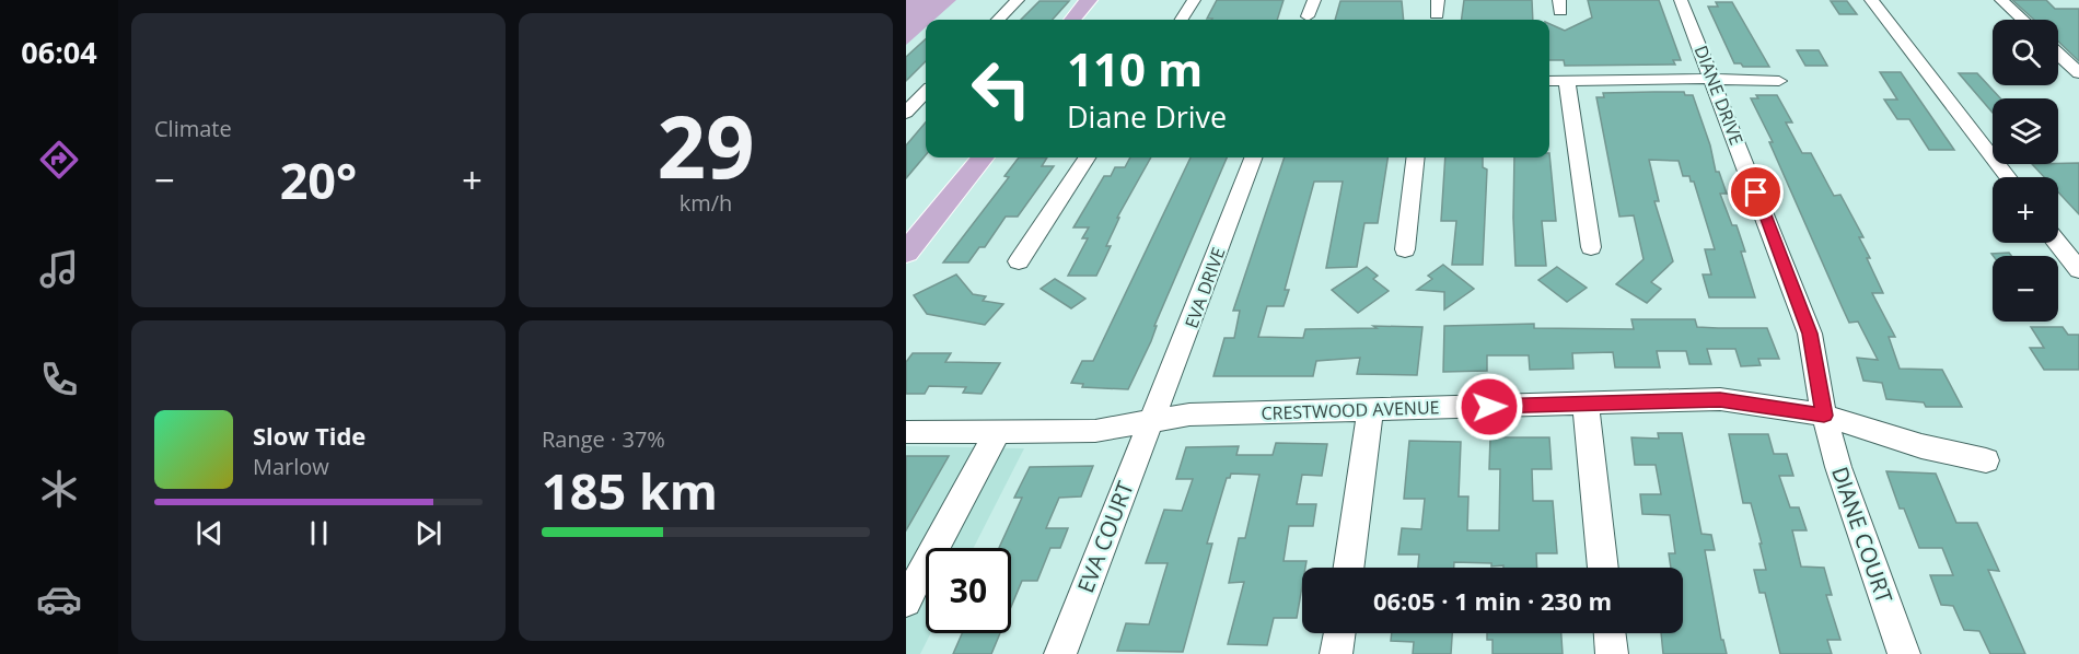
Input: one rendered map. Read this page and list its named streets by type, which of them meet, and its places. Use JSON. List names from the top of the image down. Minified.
{"streets":{"street":["DIANE DRIVE","EVA DRIVE","CRESTWOOD AVENUE","DIANE COURT","EVA COURT"]},"crossings":[["DIANE DRIVE","CRESTWOOD AVENUE"],["DIANE DRIVE","DIANE COURT"],["EVA DRIVE","CRESTWOOD AVENUE"],["EVA DRIVE","EVA COURT"],["CRESTWOOD AVENUE","DIANE COURT"],["CRESTWOOD AVENUE","EVA COURT"]],"page":{"tabs":"06:04","tile":["Climate",["29","km/h"],["Range · 37%","185 km"]],"map_buttons":["+","−"],"turn":["110 m","Diane Drive"],"heat":["−","20°","+"],"song":["Slow Tide","Marlow"],"limit":"30","trip":"06:05 · 1 min · 230 m"}}
